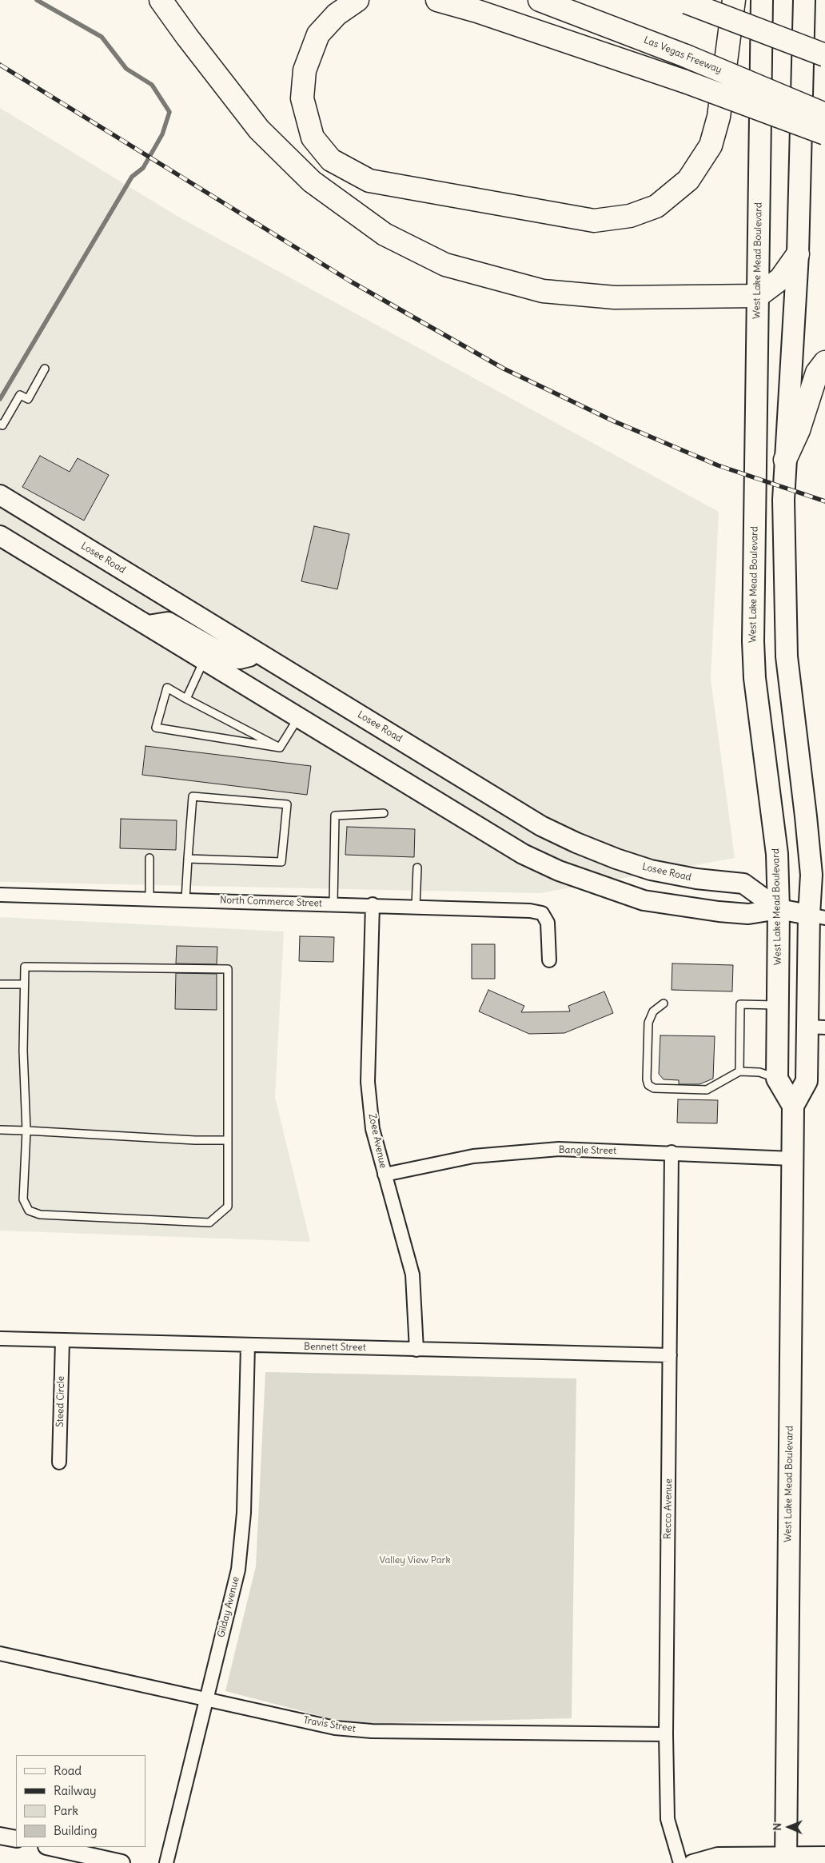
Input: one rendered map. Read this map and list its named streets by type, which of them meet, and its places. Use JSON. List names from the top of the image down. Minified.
{"streets":{"highway":["Las Vegas Freeway"],"main road":["West Lake Mead Boulevard","Losee Road"],"street":["North Commerce Street","Zoee Avenue","Bangle Street","Bennett Street","Steed Circle","Recco Avenue","Gilday Avenue","Travis Street"]},"crossings":[["West Lake Mead Boulevard","Losee Road"],["West Lake Mead Boulevard","Bangle Street"],["North Commerce Street","Zoee Avenue"],["Zoee Avenue","Bangle Street"],["Zoee Avenue","Bennett Street"],["Bangle Street","Recco Avenue"],["Bennett Street","Steed Circle"],["Bennett Street","Recco Avenue"],["Bennett Street","Gilday Avenue"],["Recco Avenue","Travis Street"],["Gilday Avenue","Travis Street"]],"parks":["Valley View Park"],"legend":["Road","Railway","Park","Building"],"north":"left"}
